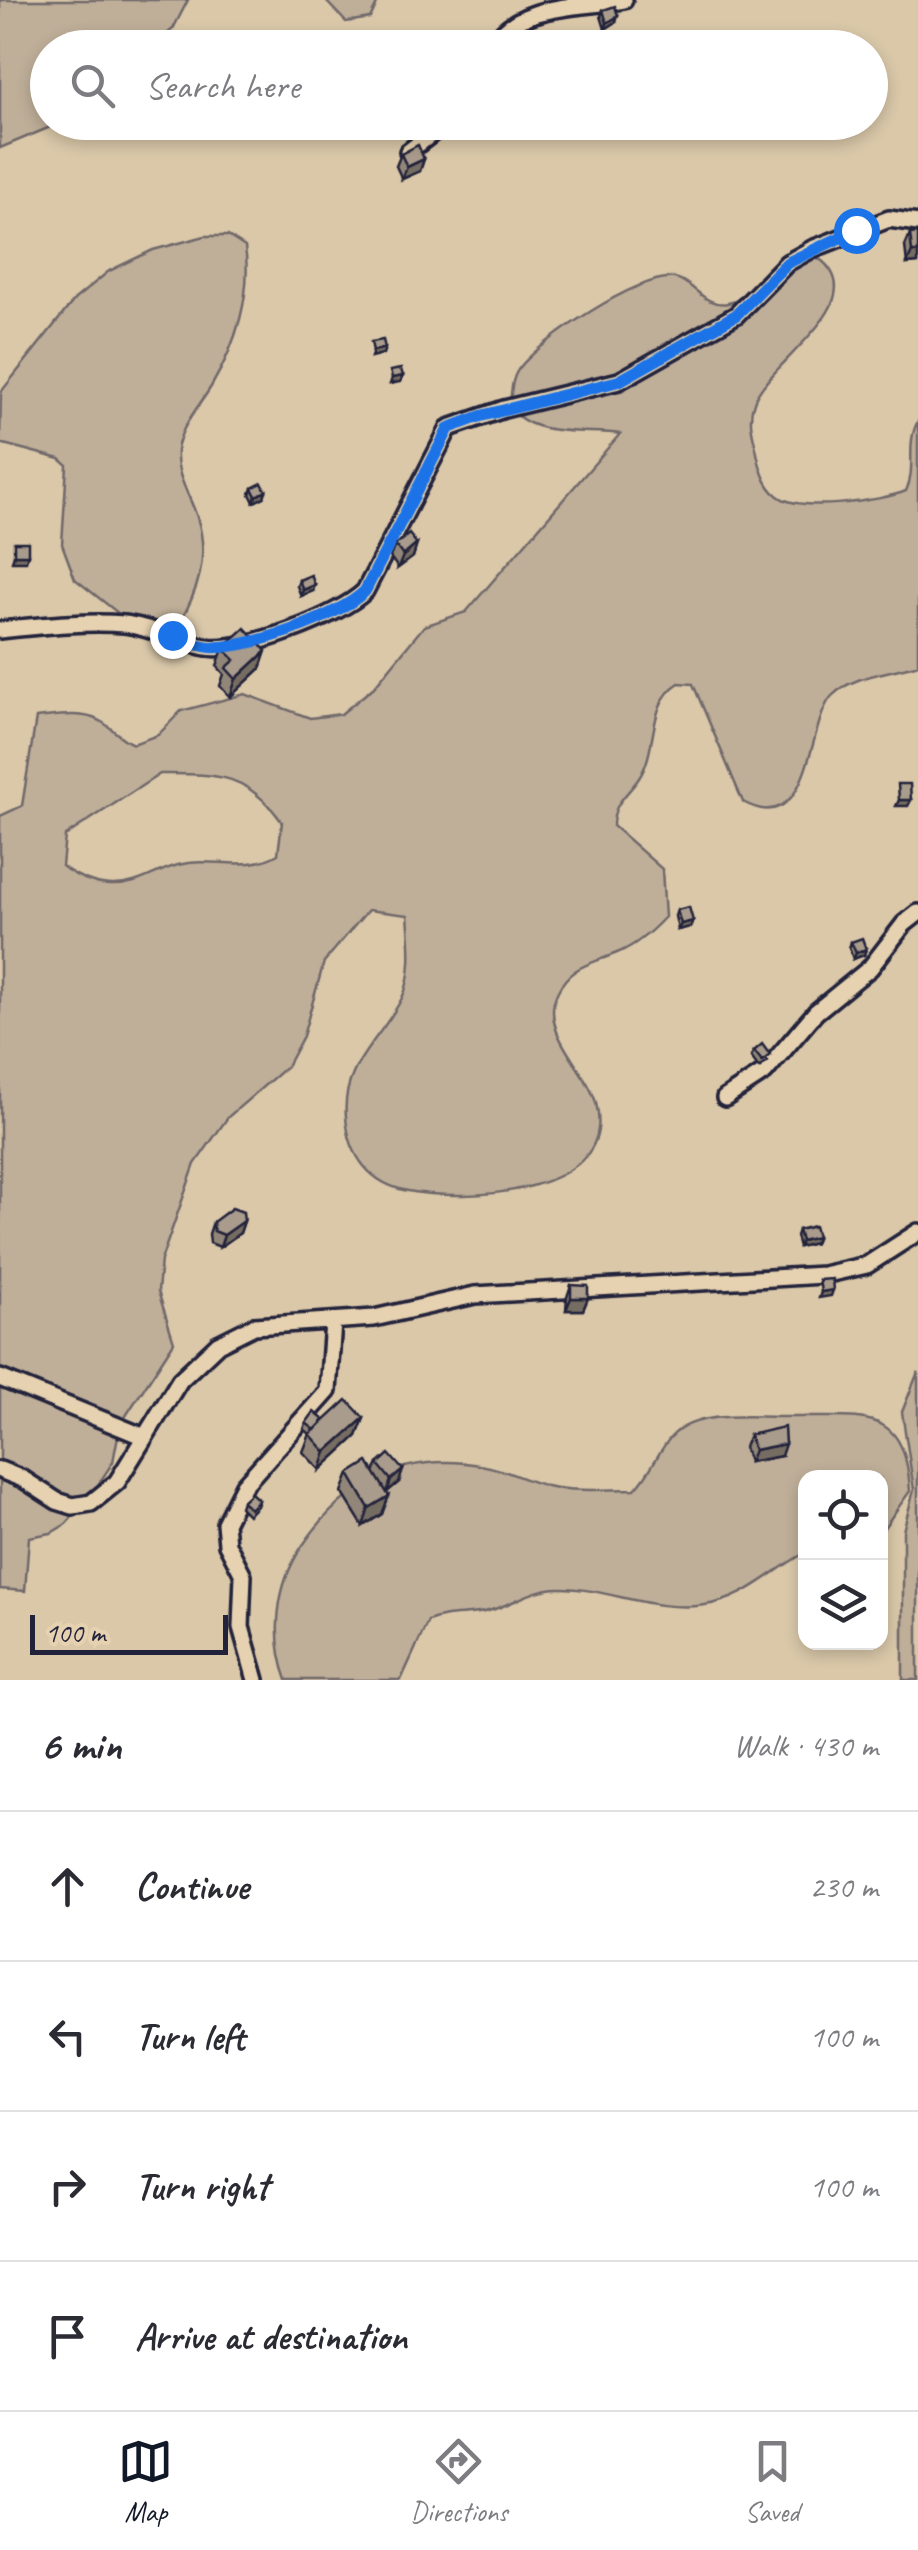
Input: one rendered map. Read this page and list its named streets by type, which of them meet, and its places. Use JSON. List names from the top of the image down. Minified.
{"scale_bar":"100 m","page":{"search":"Search here","scale":"100 m","heading":["6 min","Walk · 430 m"],"list":[["Continue","230 m"],["Turn left","100 m"],["Turn right","100 m"],"Arrive at destination"],"nav":["Map","Directions","Saved"]}}
